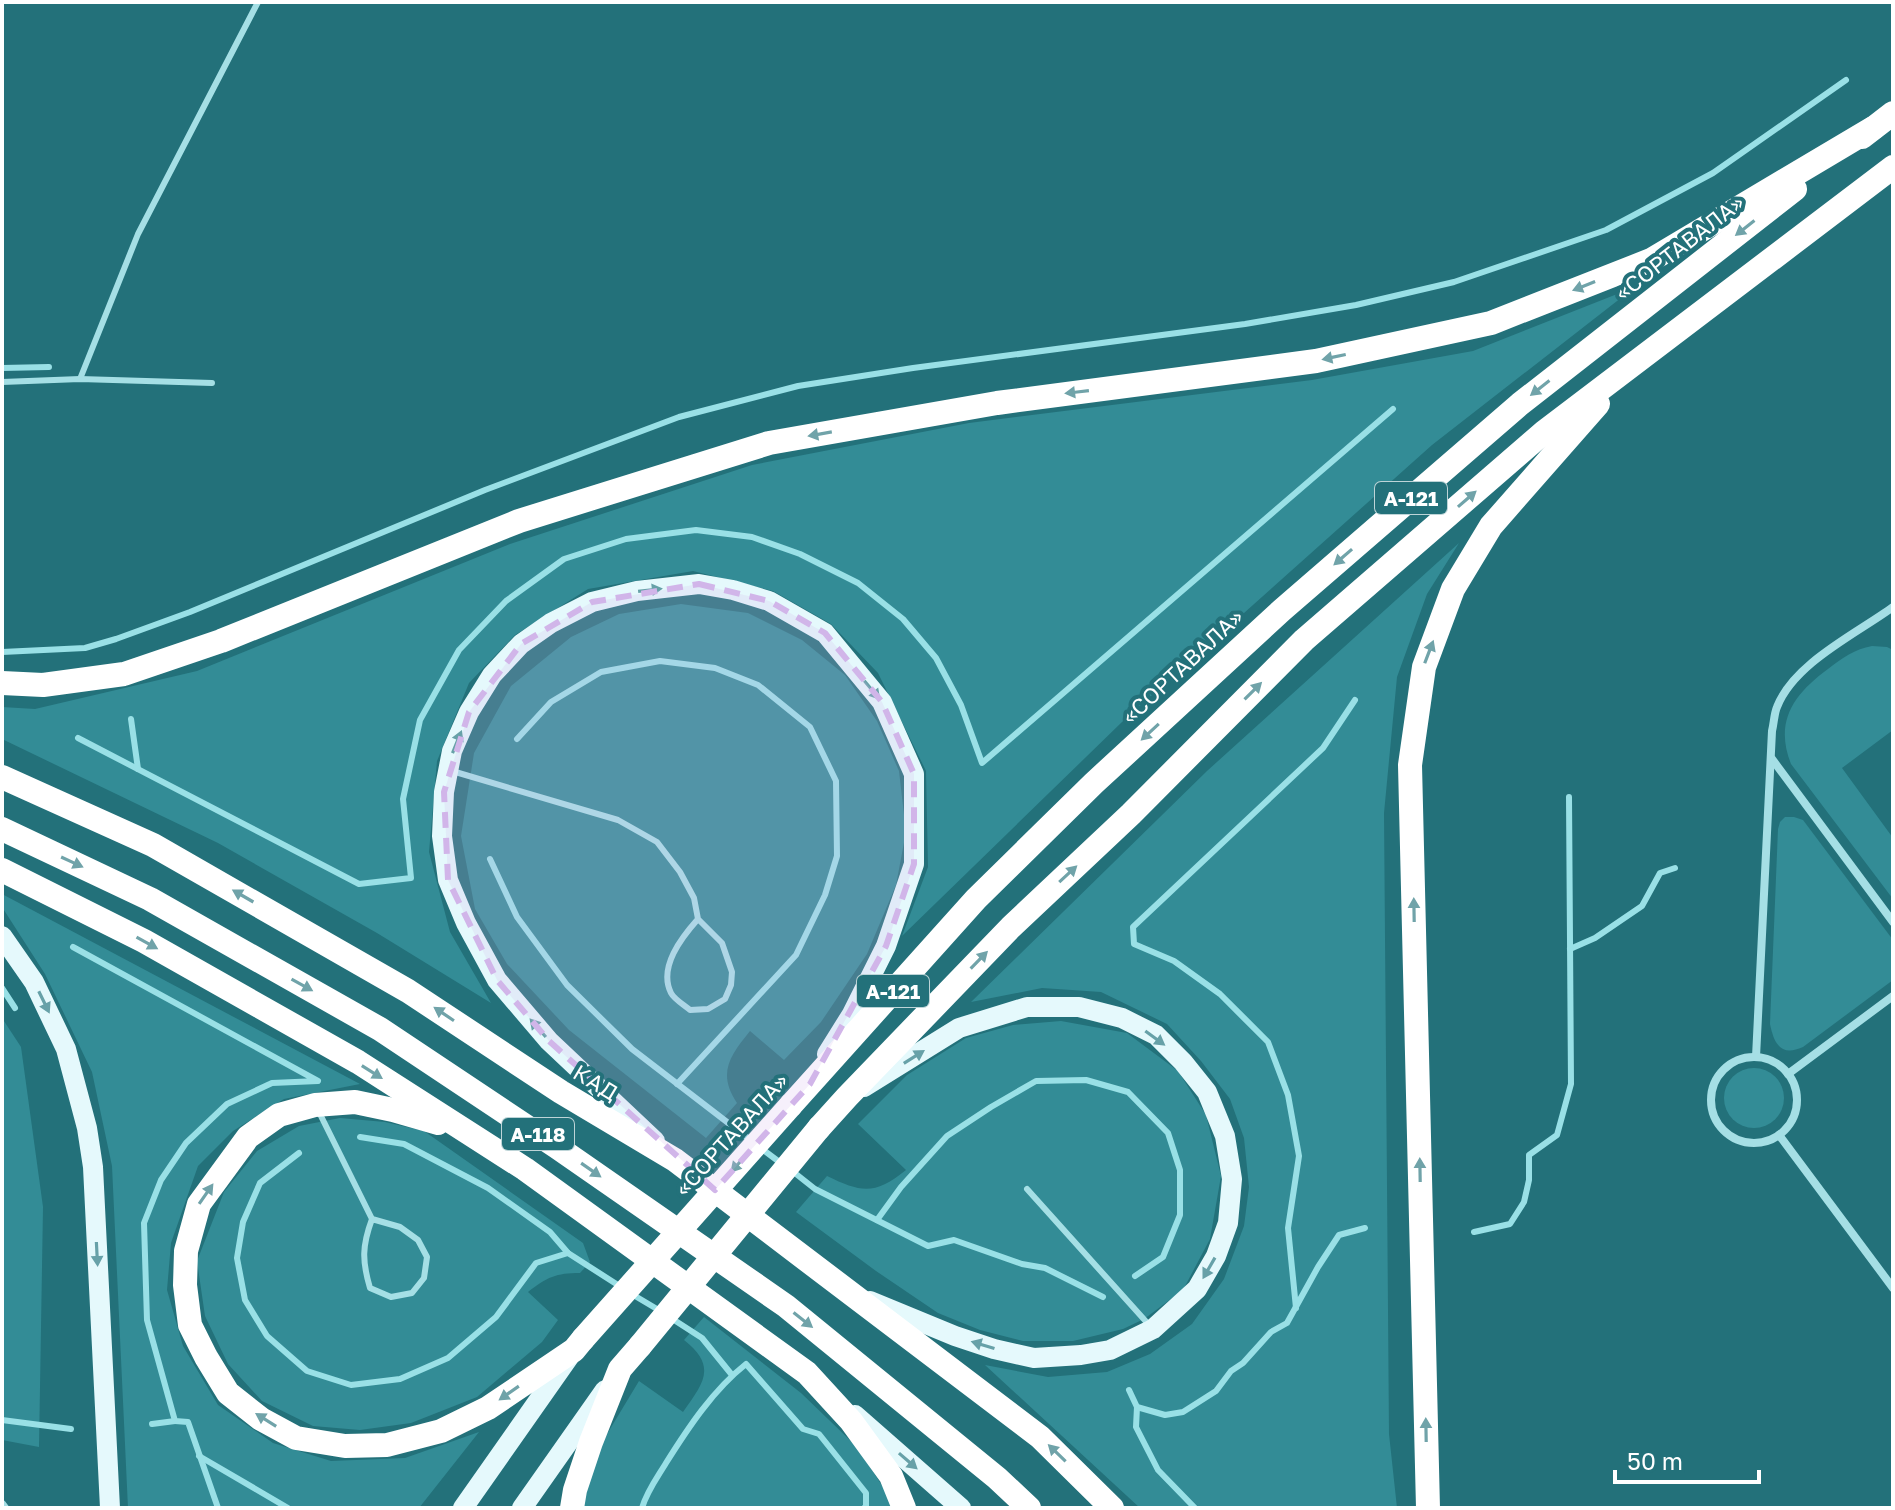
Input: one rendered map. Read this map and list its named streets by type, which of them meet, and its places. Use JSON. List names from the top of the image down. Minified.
{"streets":{"highway":["«СОРТАВАЛА»","А-121","КАД","А-118"]},"scale_bar":"50 m"}
